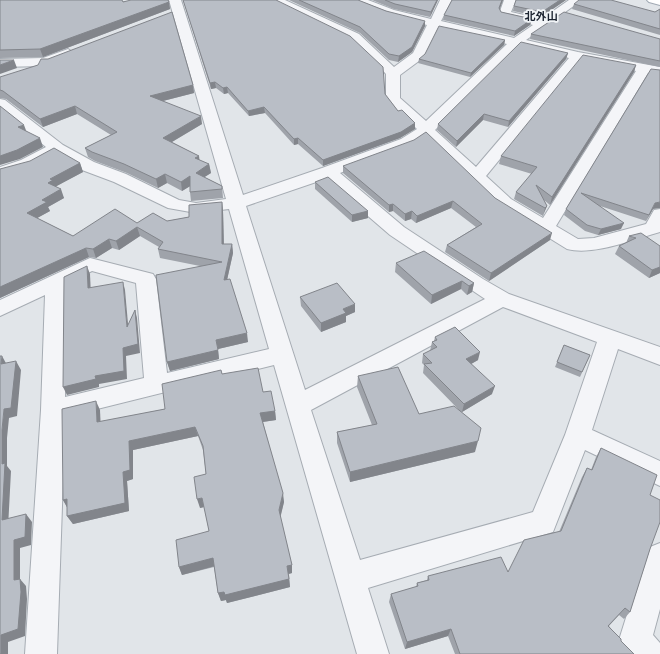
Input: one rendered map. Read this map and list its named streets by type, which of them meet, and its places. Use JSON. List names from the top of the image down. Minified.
{"districts":["北外山"]}
